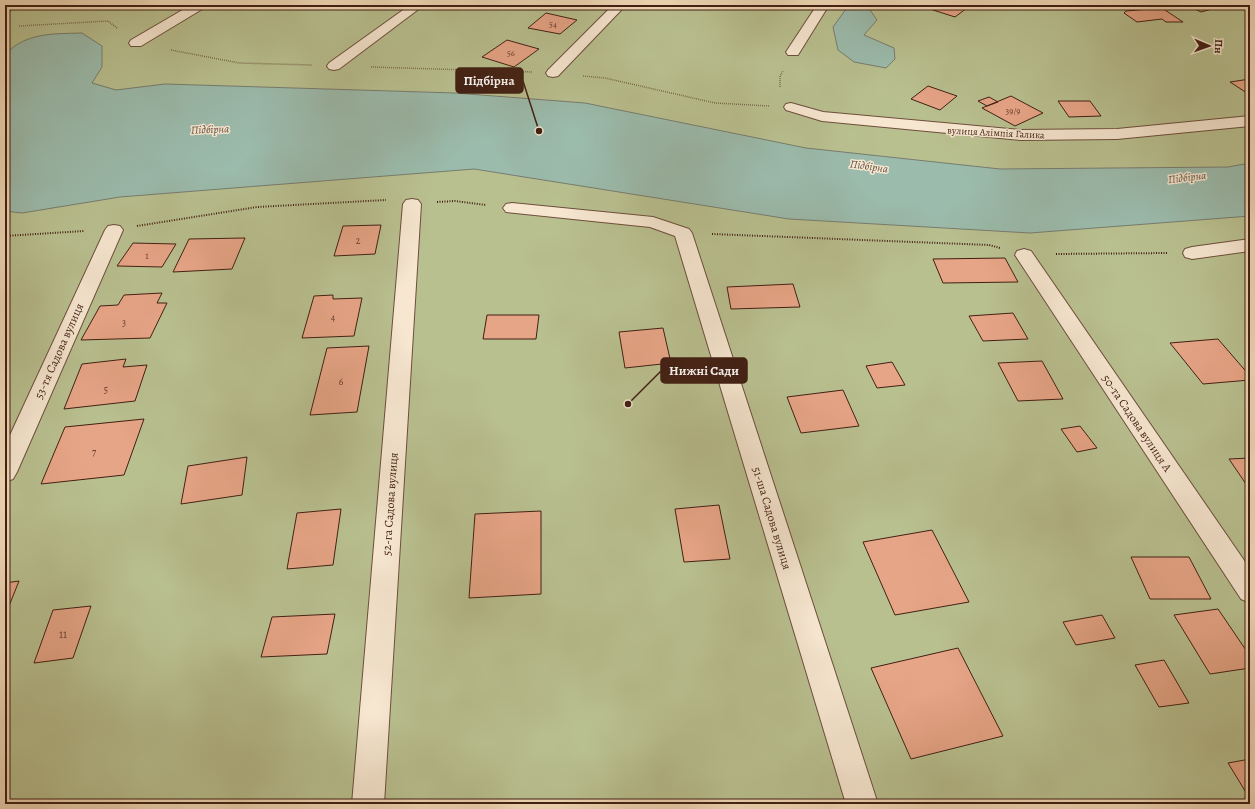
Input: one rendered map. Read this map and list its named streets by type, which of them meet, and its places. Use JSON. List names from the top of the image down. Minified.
{"streets":{"street":["вулиця Алімпія Галика","53-тя Садова вулиця","50-та Садова вулиця А","52-га Садова вулиця","51-ша Садова вулиця"]},"water":["Підбірна"],"places":["Підбірна","Нижні Сади"],"house_numbers":["54","56","39/9","2","1","4","3","6","5","7","11"],"north":"right"}
